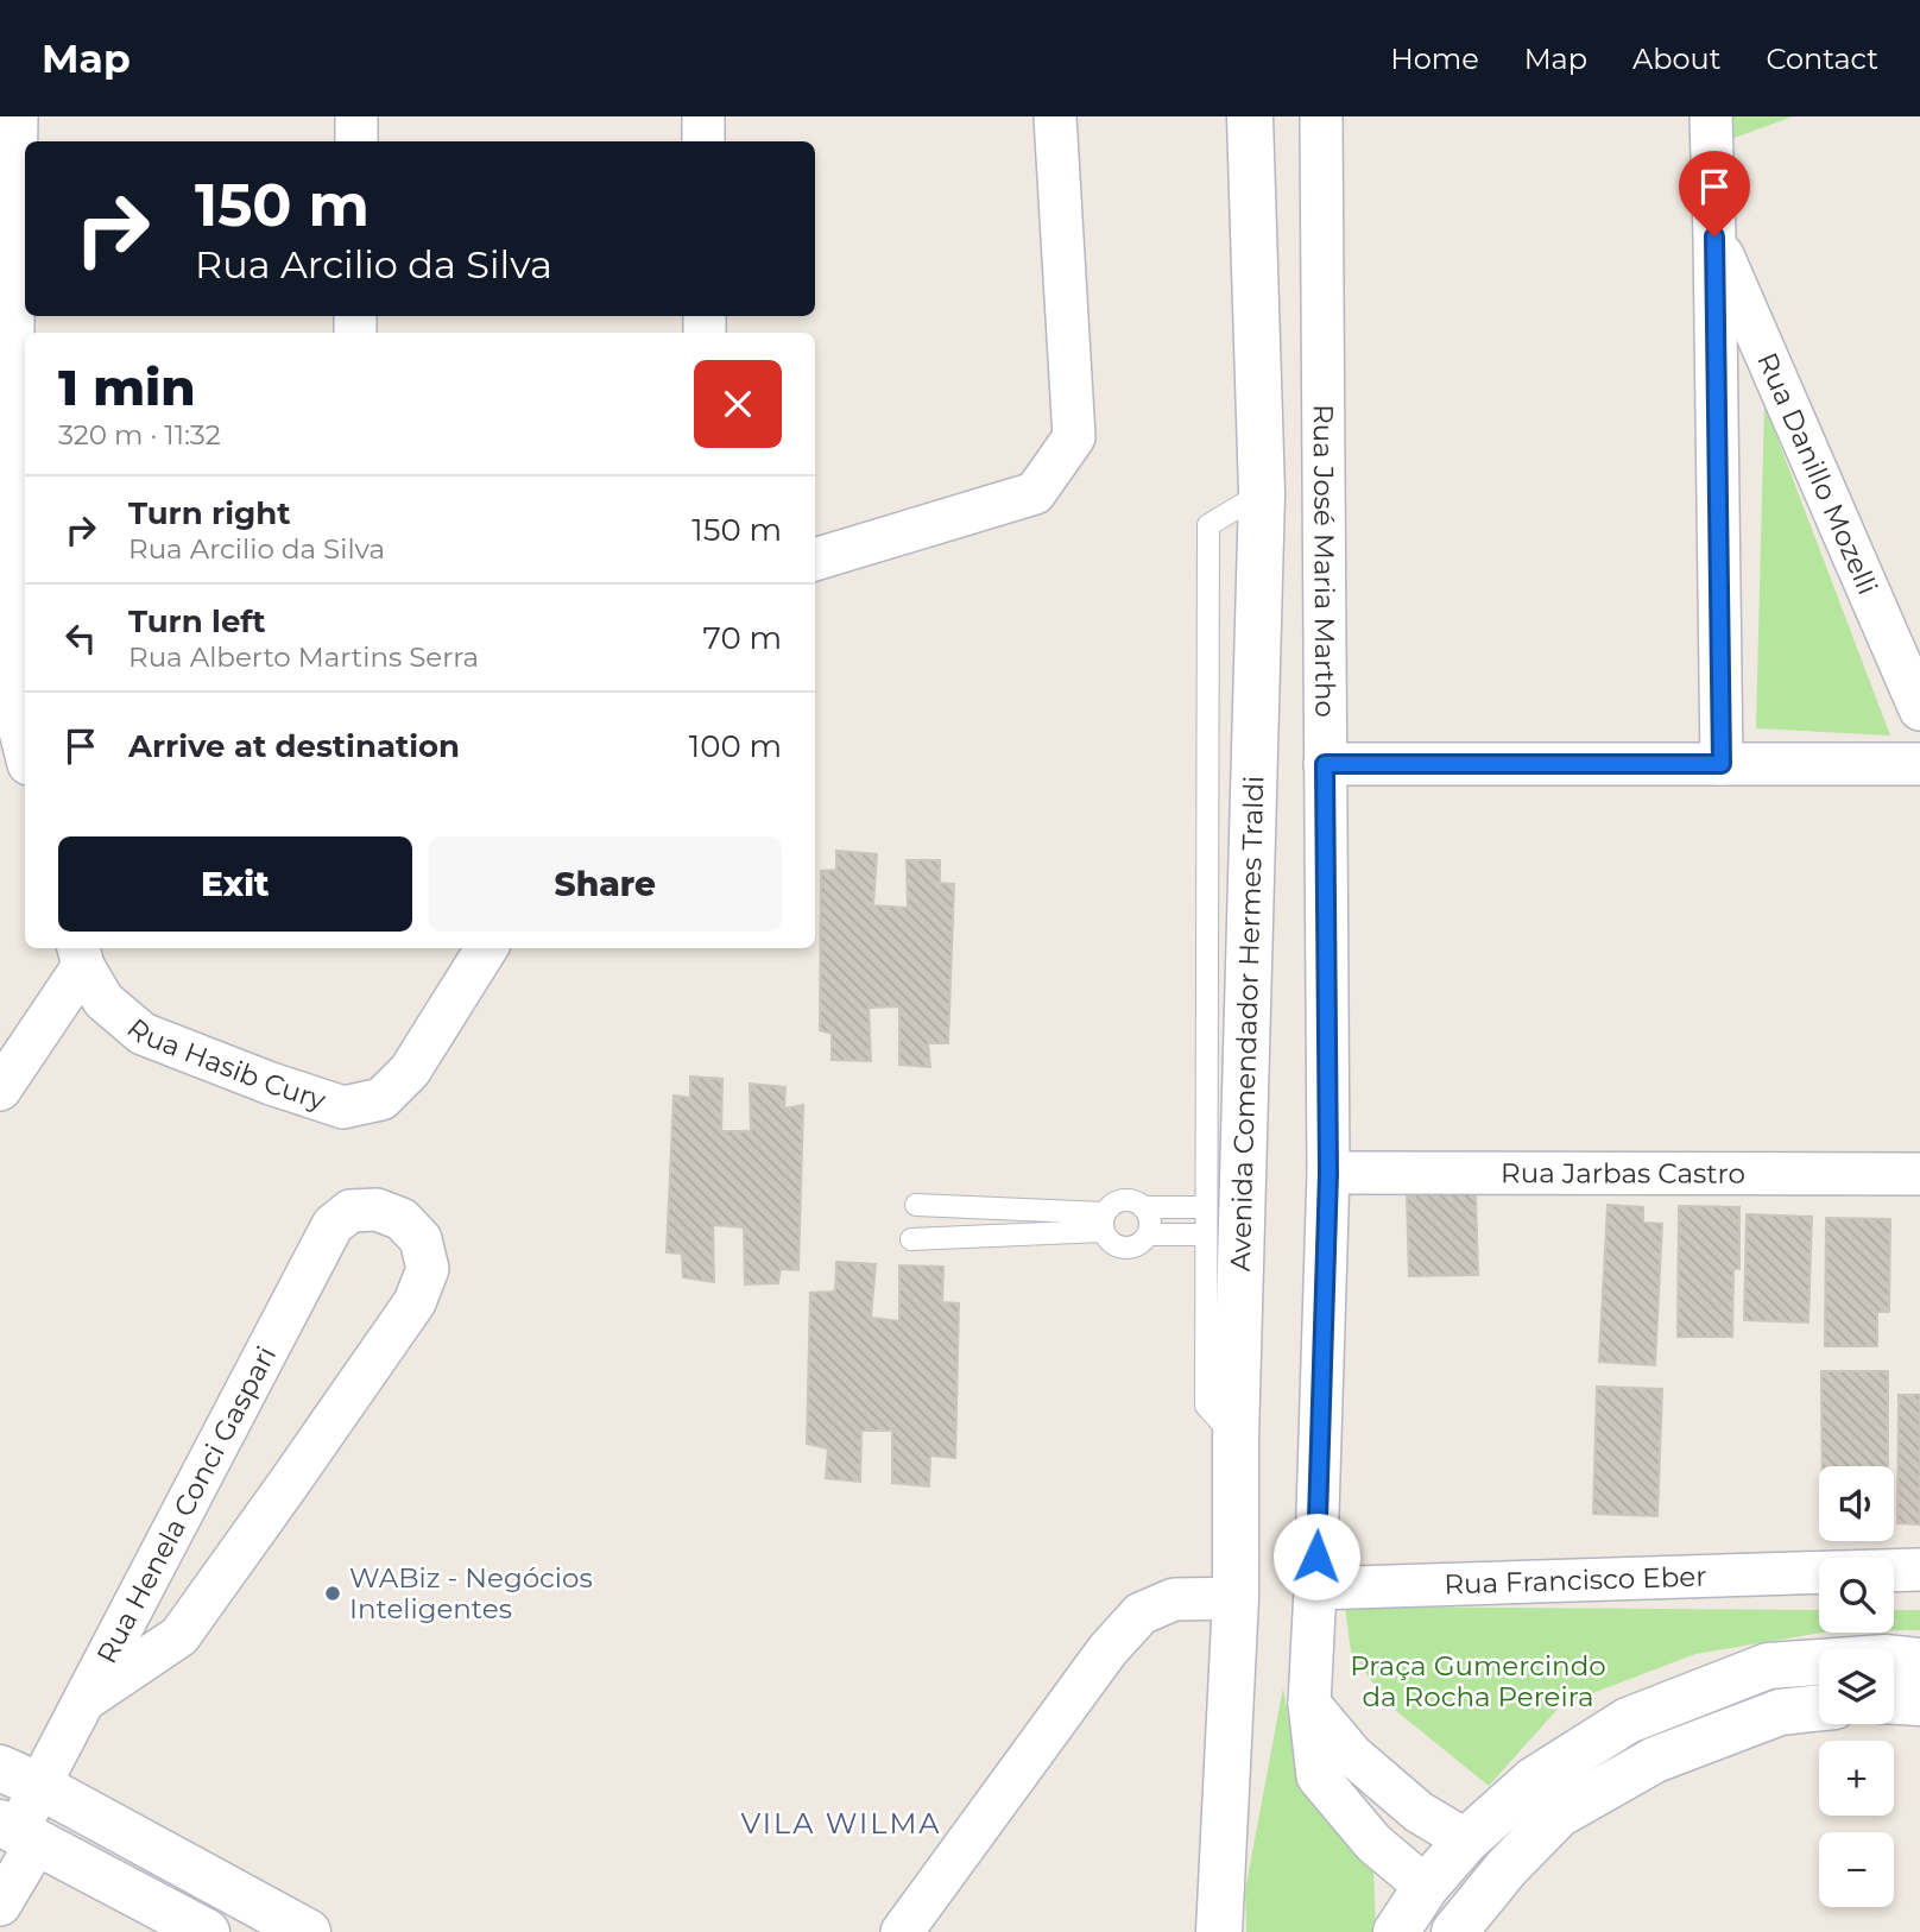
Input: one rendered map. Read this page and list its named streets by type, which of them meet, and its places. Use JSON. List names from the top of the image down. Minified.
{"streets":{"main road":["Avenida Comendador Hermes Traldi"],"street":["Rua Danillo Mozelli","Rua José Maria Martho","Rua Hasib Cury","Rua Jarbas Castro","Rua Henela Conci Gaspari","Rua Francisco Eber"]},"crossings":[["Rua José Maria Martho","Rua Jarbas Castro"],["Rua José Maria Martho","Rua Francisco Eber"]],"districts":["VILA WILMA"],"parks":["Praça Gumercindo da Rocha Pereira"],"places":["WABiz - Negócios Inteligentes"],"page":{"header":"Map","nav":["Home","Map","About","Contact"],"turn":["150 m","Rua Arcilio da Silva"],"heading":["1 min","320 m · 11:32"],"list":[{"name":"Turn right","note":"Rua Arcilio da Silva","value":"150 m"},{"name":"Turn left","note":"Rua Alberto Martins Serra","value":"70 m"},{"name":"Arrive at destination","value":"100 m"}],"buttons":["Exit","Share"],"map_buttons":["+","−"]}}
